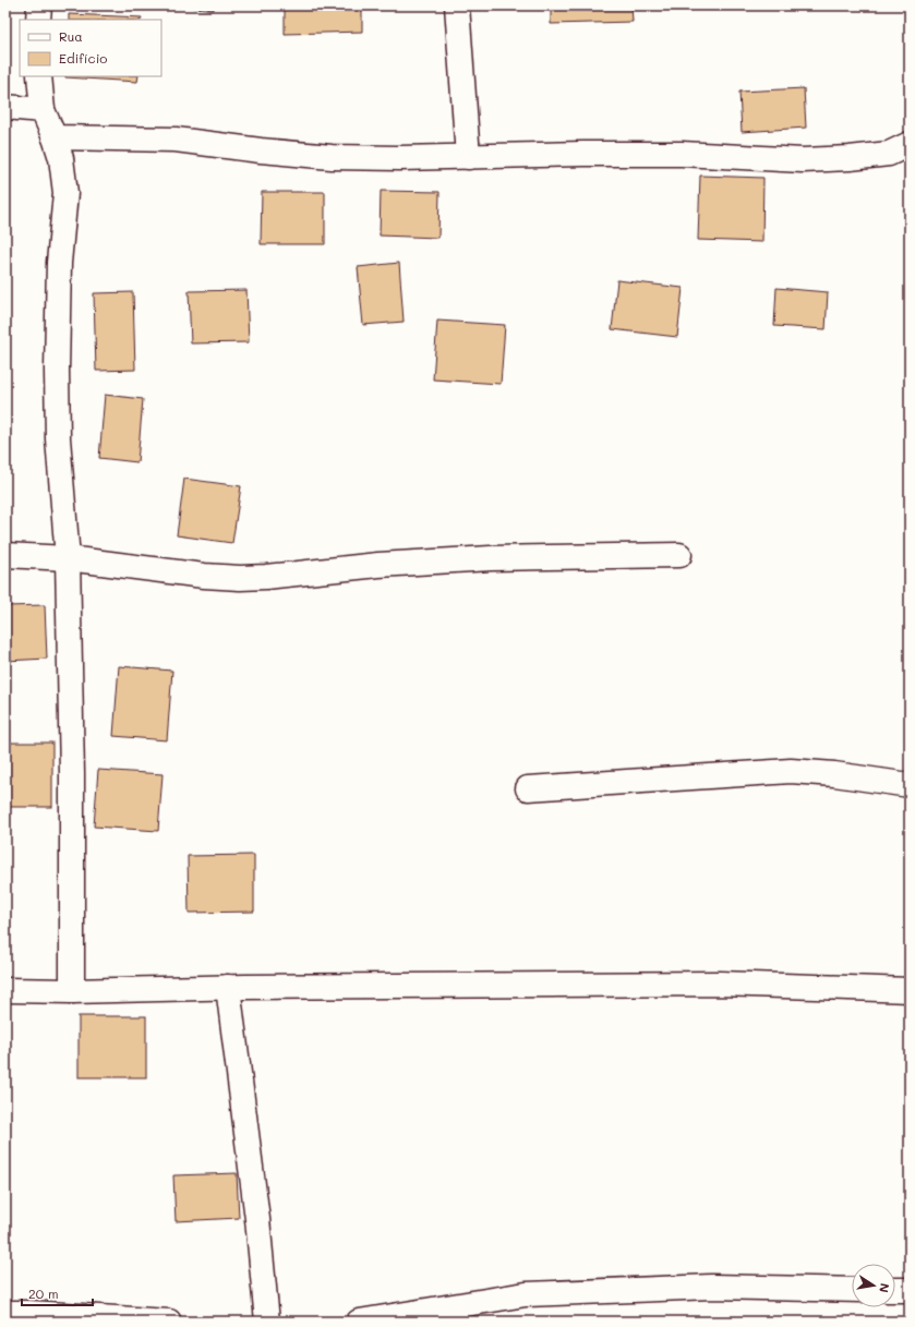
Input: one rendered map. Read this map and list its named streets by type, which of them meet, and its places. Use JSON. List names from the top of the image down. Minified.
{"legend":["Rua","Edifício"],"scale_bar":"20 m","north":"right"}
